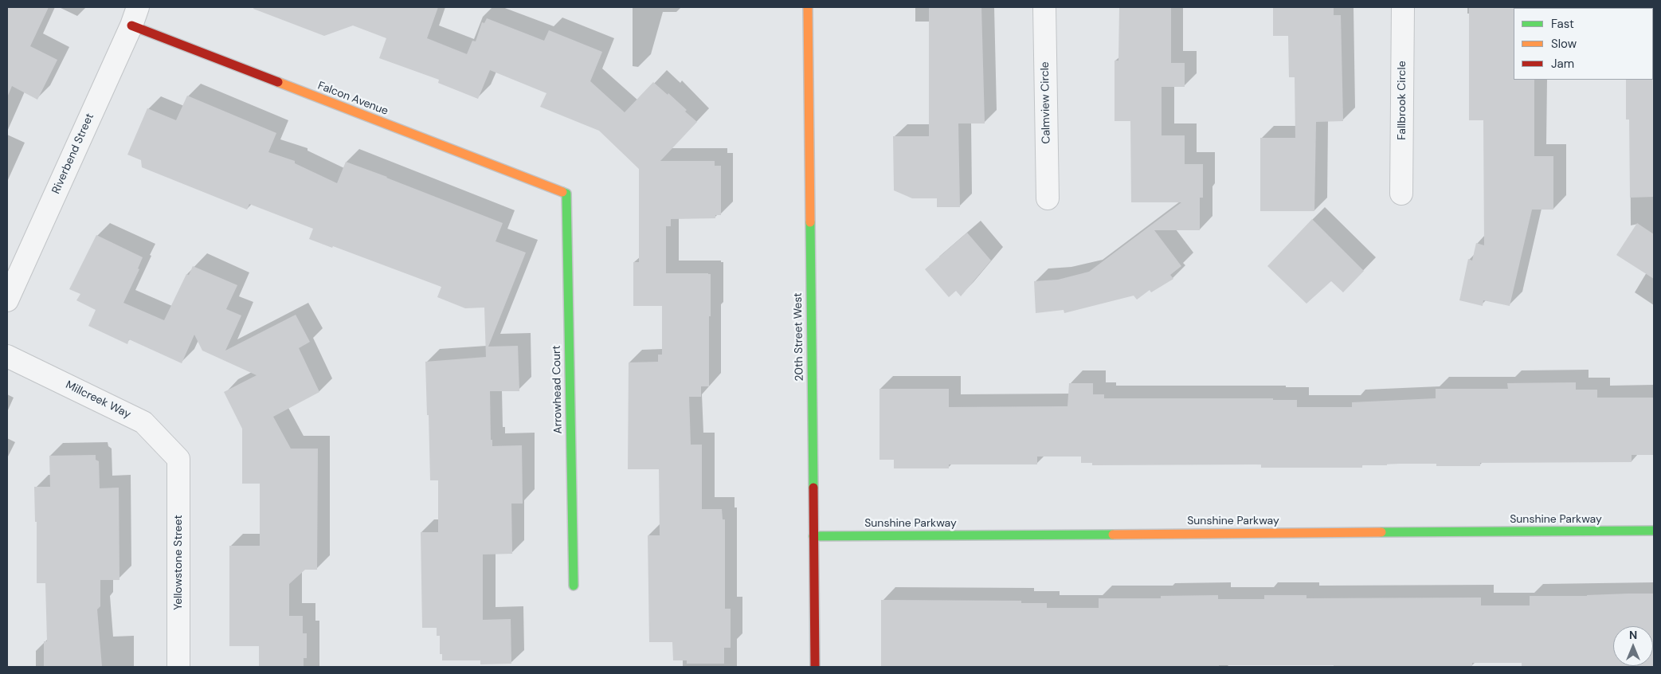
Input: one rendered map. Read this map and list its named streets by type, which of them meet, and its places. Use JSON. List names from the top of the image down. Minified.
{"streets":{"street":["Falcon Avenue","Fallbrook Circle","Calmview Circle","Riverbend Street","20th Street West","Arrowhead Court","Millcreek Way","Sunshine Parkway","Yellowstone Street"]},"crossings":[["Falcon Avenue","Riverbend Street"],["Falcon Avenue","Arrowhead Court"],["20th Street West","Sunshine Parkway"],["Millcreek Way","Yellowstone Street"]],"legend":["Fast","Slow","Jam"],"north":"top"}
